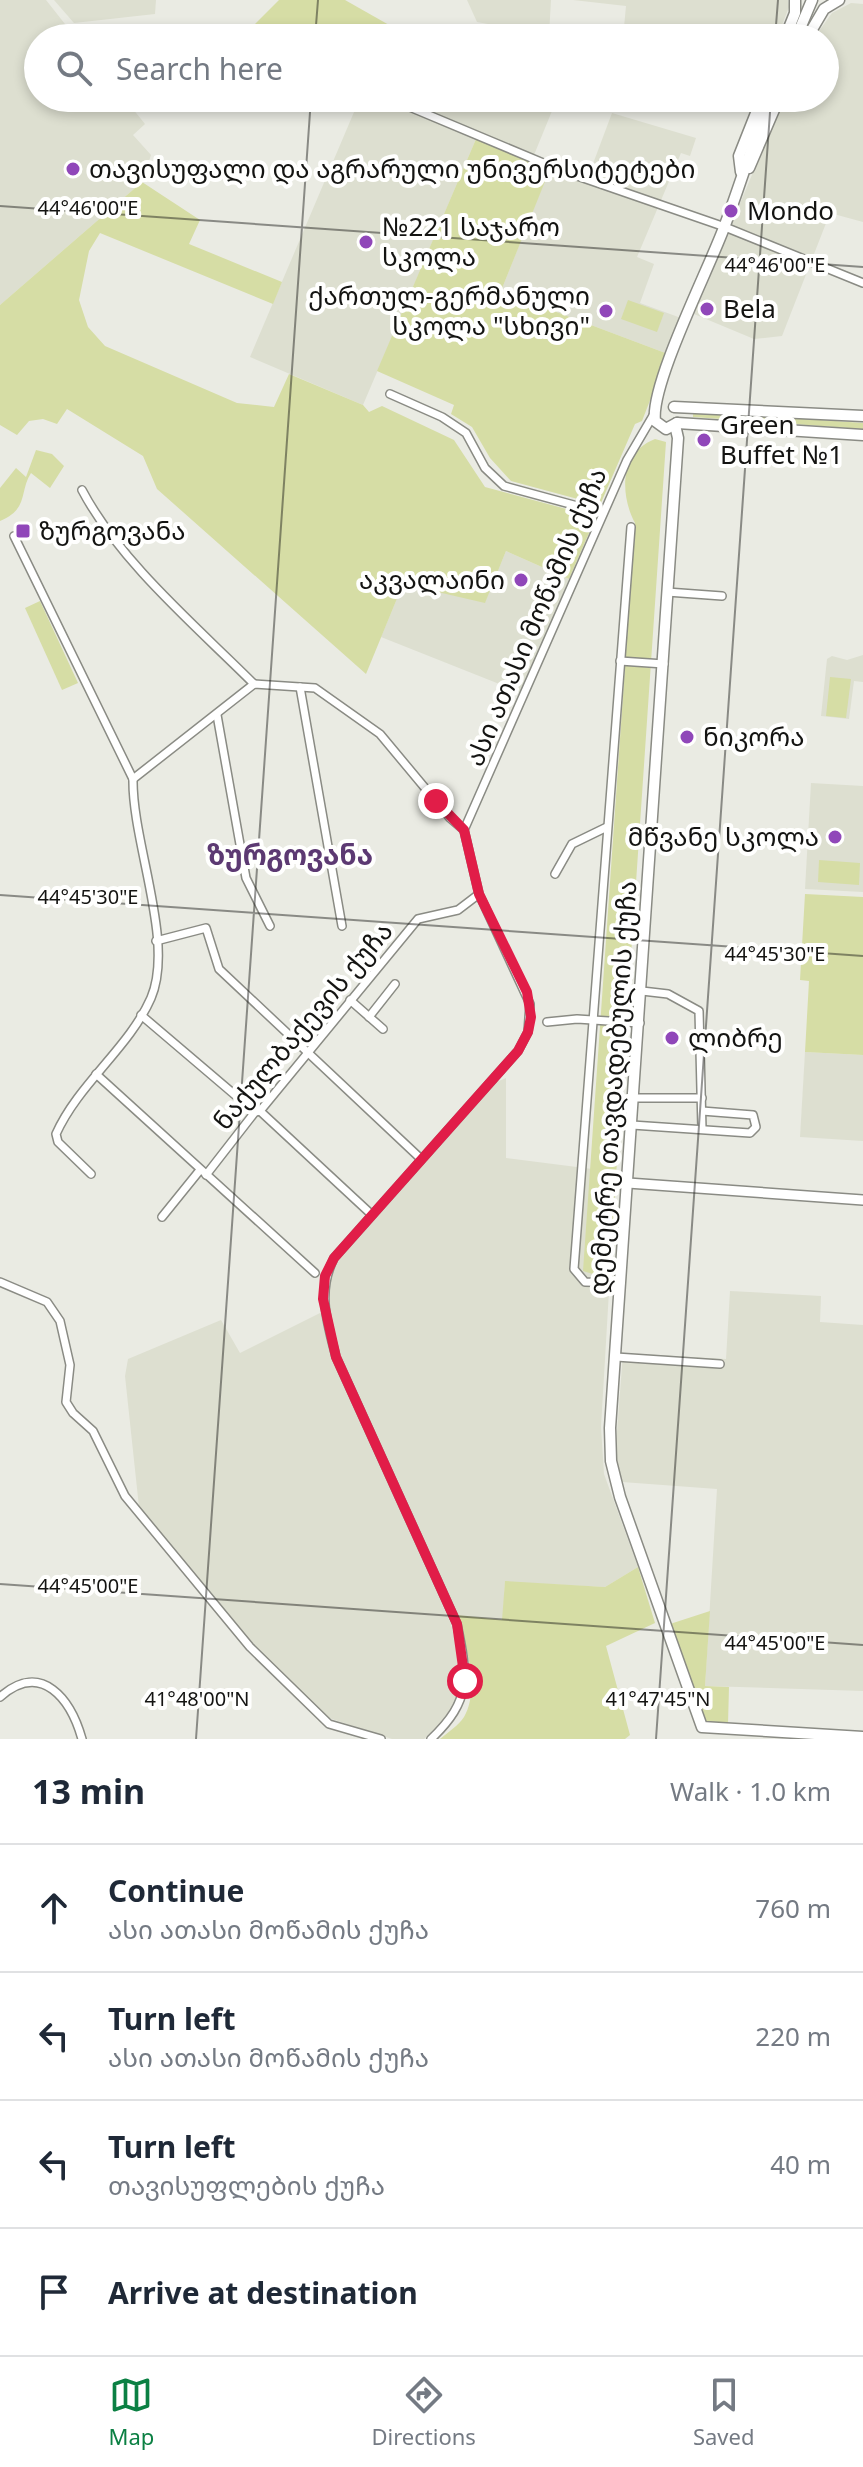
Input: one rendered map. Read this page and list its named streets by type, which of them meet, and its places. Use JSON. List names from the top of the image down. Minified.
{"streets":{"main road":["დემეტრე თავდადებულის ქუჩა"],"street":["ასი ათასი მოწამის ქუჩა","ნაქულბაქევის ქუჩა"]},"districts":["ზურგოვანა"],"places":{"other":["თავისუფალი და აგრარული უნივერსიტეტები","Mondo","№221 საჯარო სკოლა","Bela","ქართულ-გერმანული სკოლა \"სხივი\"","Green Buffet №1","აკვალაინი","ნიკორა","მწვანე სკოლა","ლიბრე"],"transit":["ზურგოვანა"]},"page":{"search":"Search here","heading":["13 min","Walk · 1.0 km"],"list":[["Continue","ასი ათასი მოწამის ქუჩა","760 m"],["Turn left","ასი ათასი მოწამის ქუჩა","220 m"],["Turn left","თავისუფლების ქუჩა","40 m"],"Arrive at destination"],"nav":["Map","Directions","Saved"]},"coordinates":["44°46'00\"E","44°45'30\"E","44°45'00\"E","41°48'00\"N","41°47'45\"N"]}
